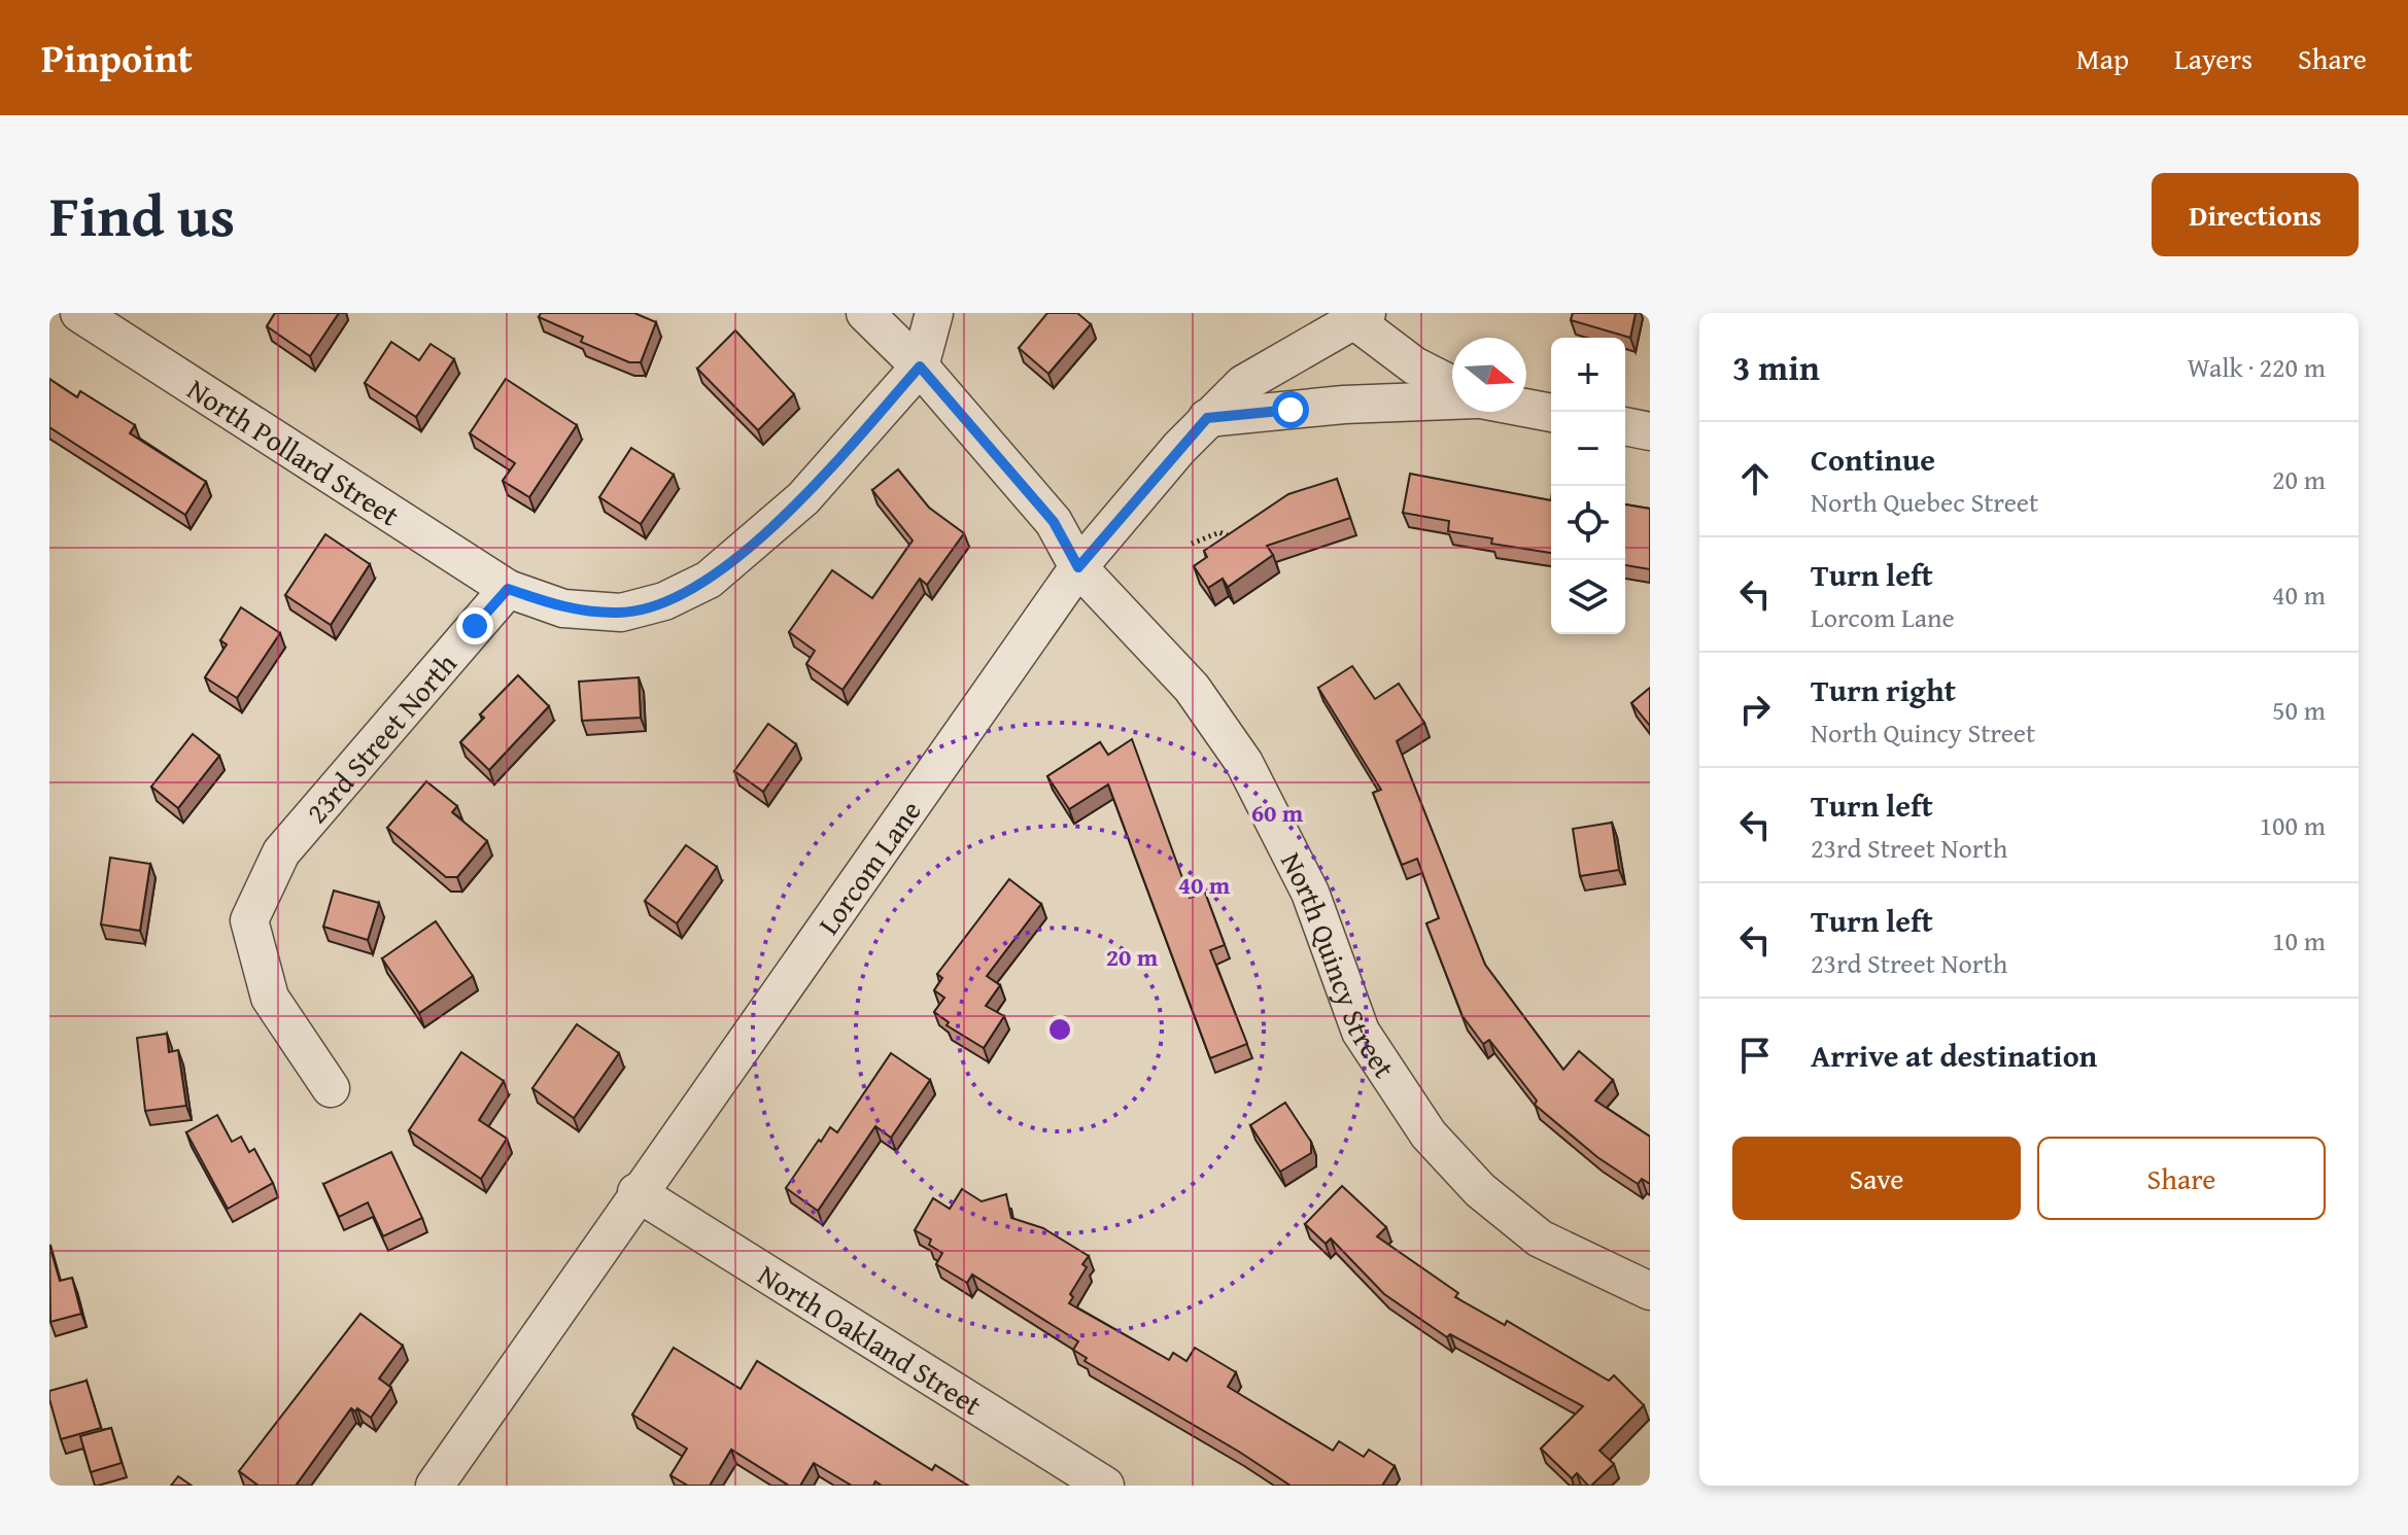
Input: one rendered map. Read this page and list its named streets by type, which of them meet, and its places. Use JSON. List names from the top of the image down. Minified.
{"streets":{"street":["North Pollard Street","23rd Street North","Lorcom Lane","North Quincy Street","North Oakland Street"]},"crossings":[["North Pollard Street","23rd Street North"],["Lorcom Lane","North Quincy Street"],["Lorcom Lane","North Oakland Street"]],"north":"right","page":{"header":"Pinpoint","nav":["Map","Layers","Share"],"title":"Find us","buttons":["Directions",["Save","Share"]],"heading":["3 min","Walk · 220 m"],"map_buttons":["+","−"],"list":[["Continue","North Quebec Street","20 m"],["Turn left","Lorcom Lane","40 m"],["Turn right","North Quincy Street","50 m"],["Turn left","23rd Street North","100 m"],["Turn left","23rd Street North","10 m"],"Arrive at destination"]},"rings":["60 m","40 m","20 m"]}
